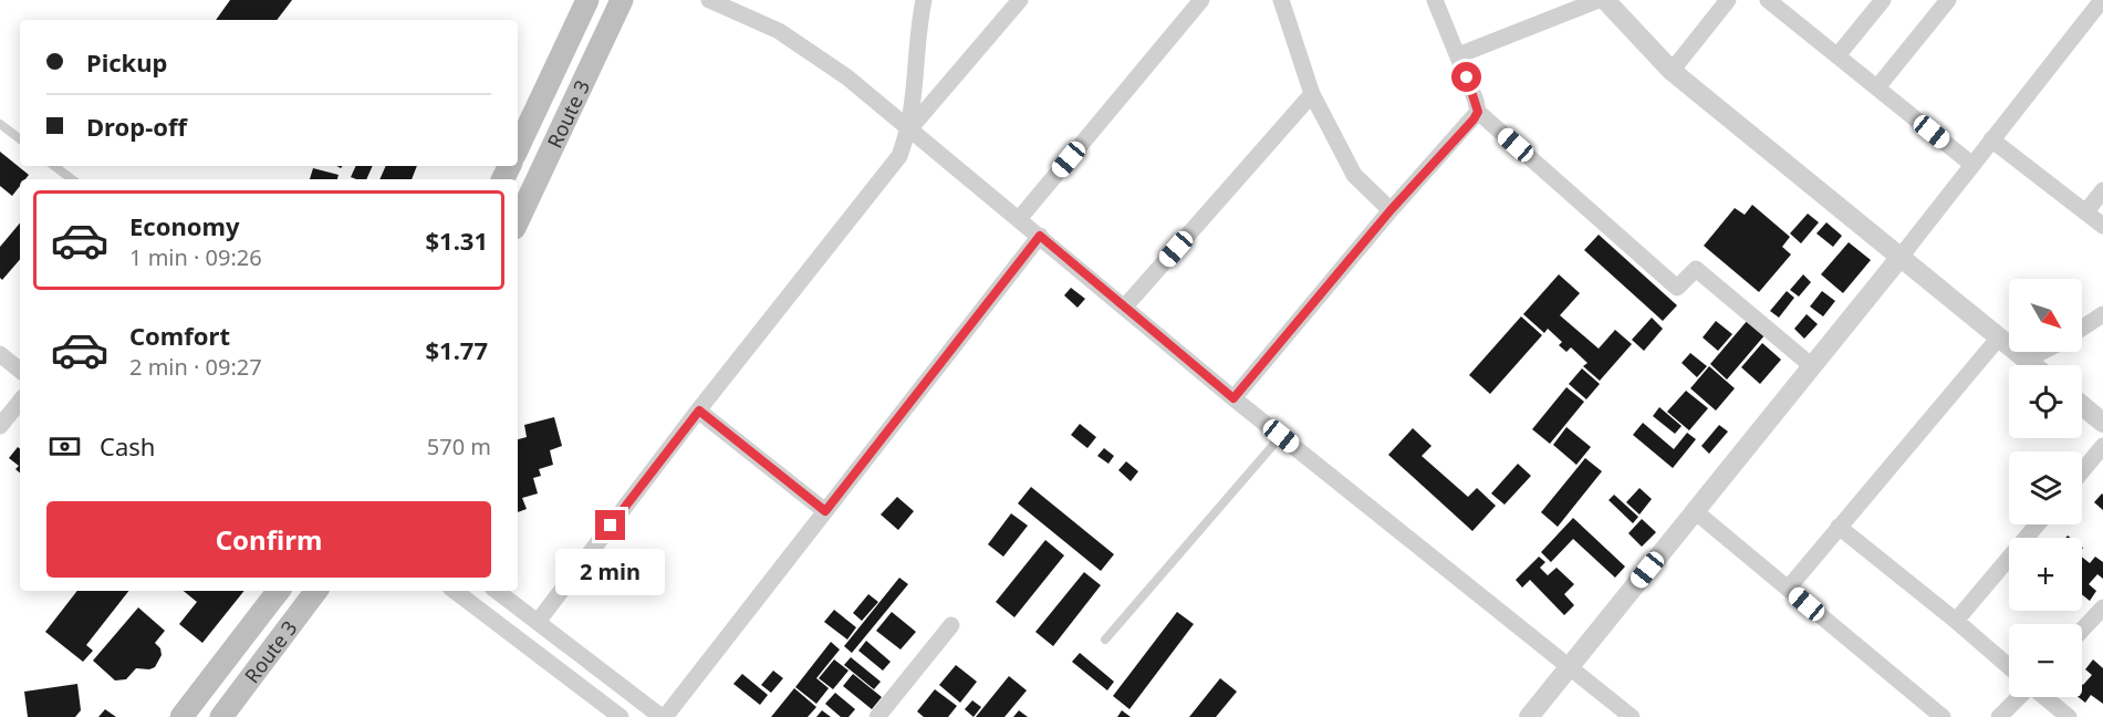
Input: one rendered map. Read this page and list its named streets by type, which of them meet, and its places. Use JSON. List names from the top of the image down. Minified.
{"streets":{"main road":["Route 3"]},"north":"bottom right","page":{"banner":["Pickup","Drop-off"],"list":[{"name":"Economy","note":"1 min · 09:26","value":"$1.31"},{"name":"Comfort","note":"2 min · 09:27","value":"$1.77"}],"map_buttons":["+","−"],"pay":["Cash","570 m"],"buttons":"Confirm","bubble":"2 min"}}
